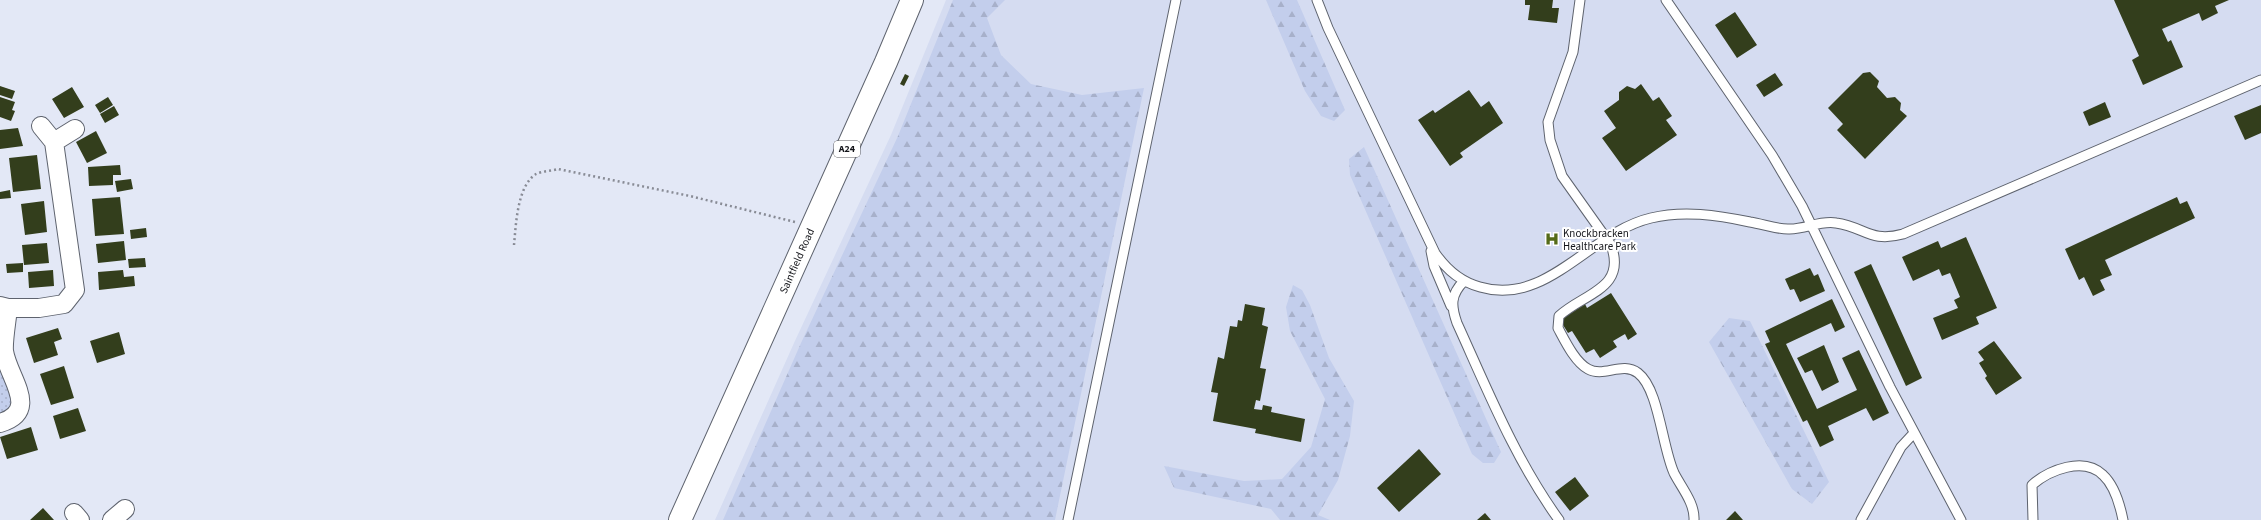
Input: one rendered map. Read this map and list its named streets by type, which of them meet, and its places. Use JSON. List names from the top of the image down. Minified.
{"streets":{"highway":["A24","Saintfield Road"]},"places":{"hospital":["Knockbracken Healthcare Park"]}}
